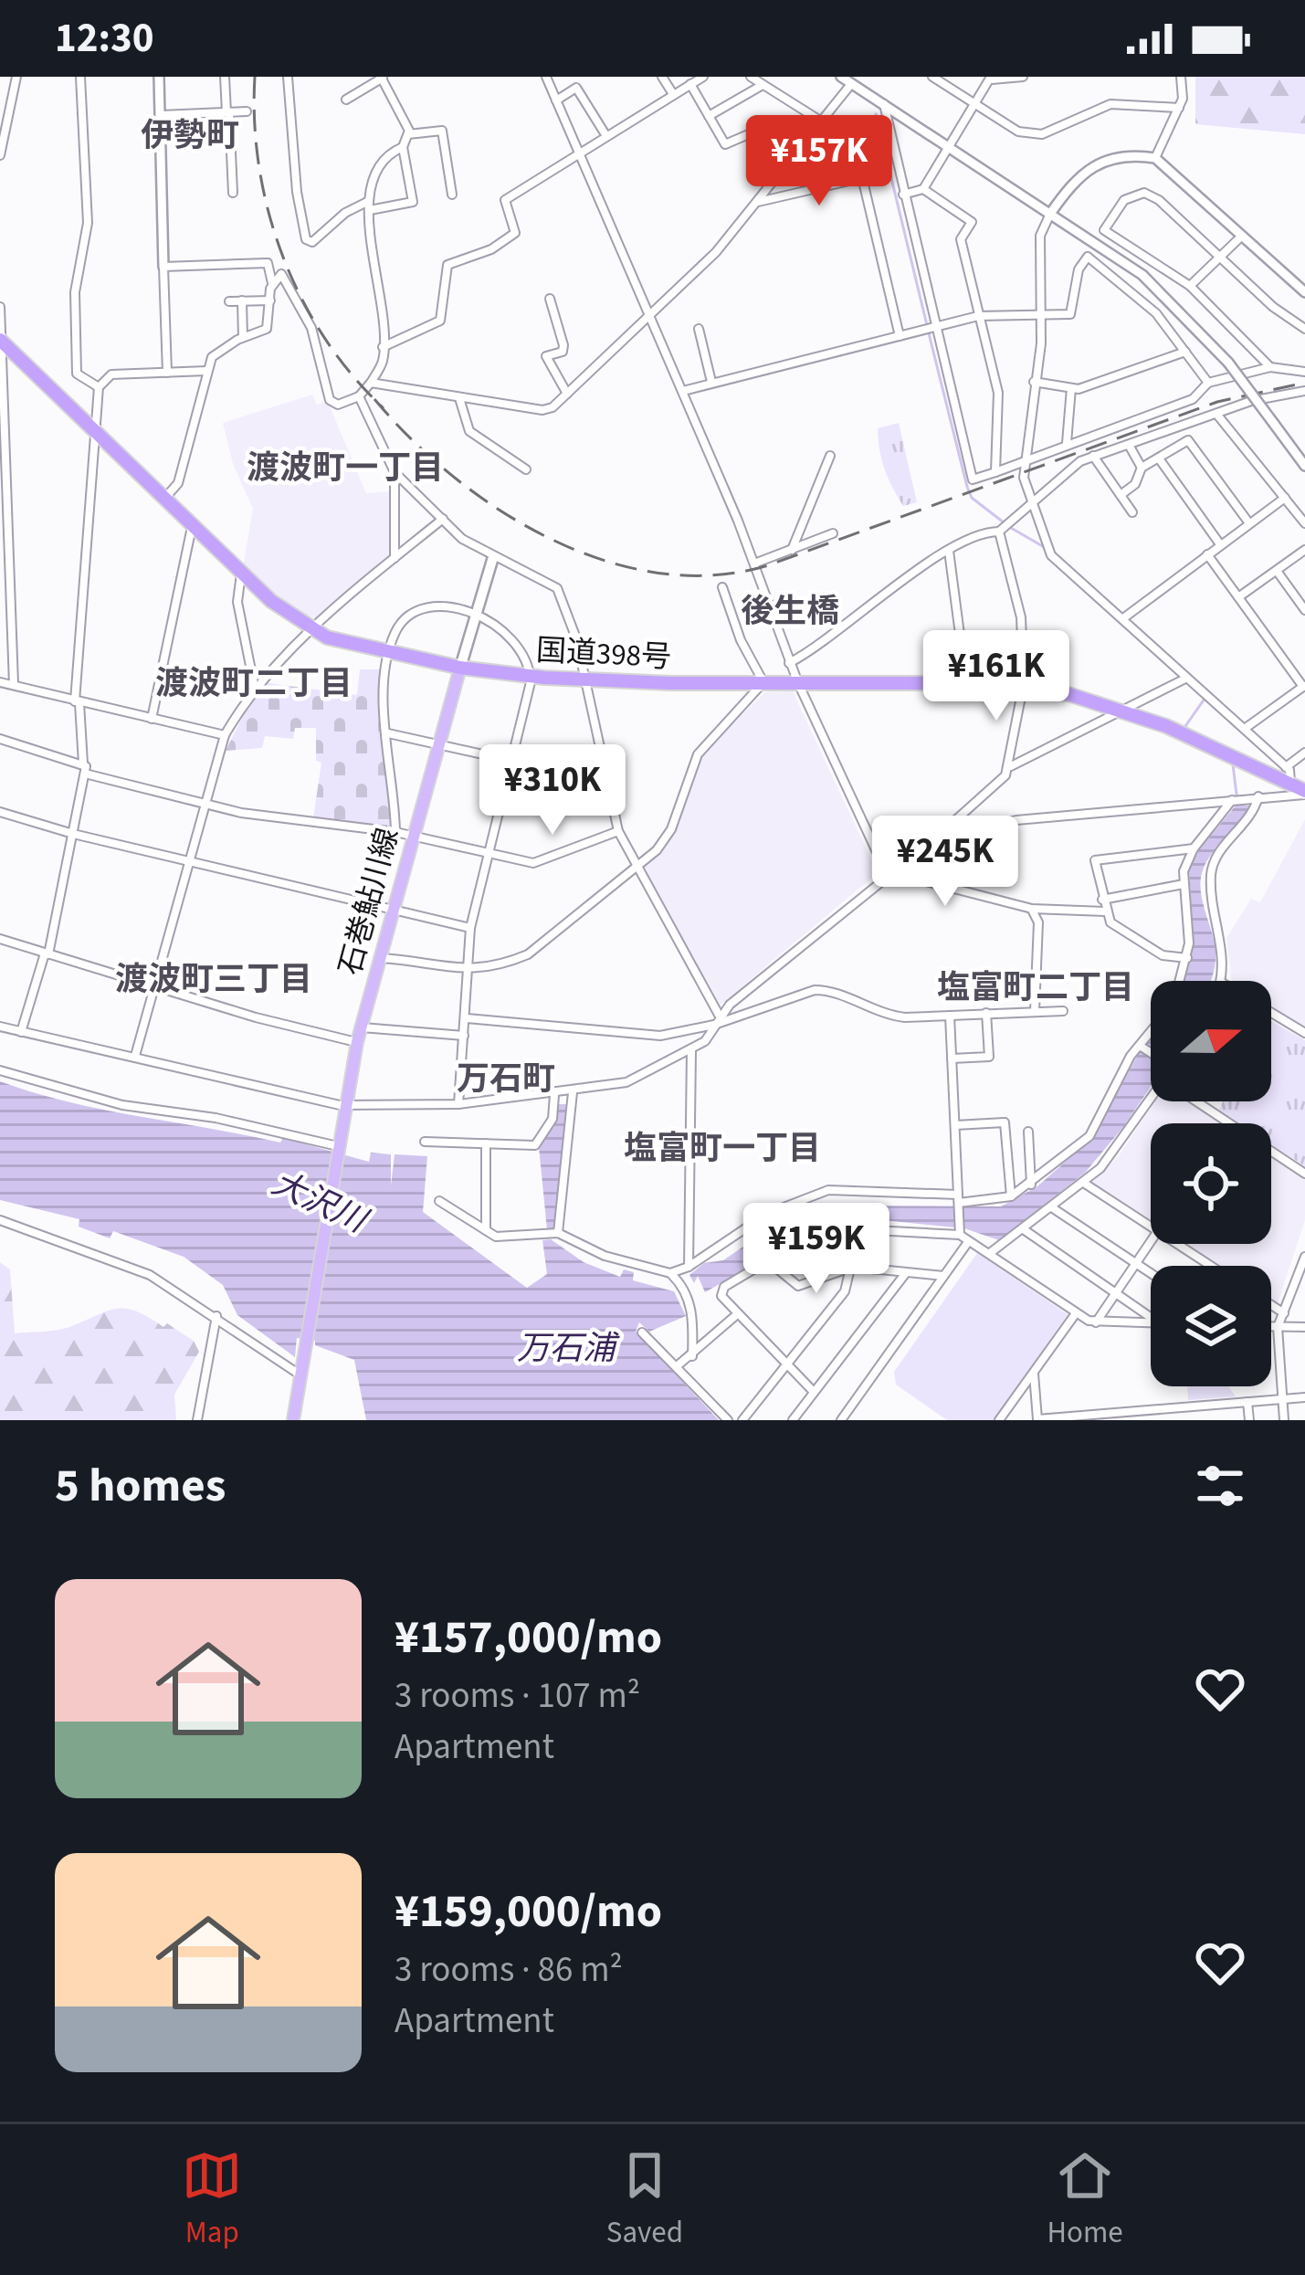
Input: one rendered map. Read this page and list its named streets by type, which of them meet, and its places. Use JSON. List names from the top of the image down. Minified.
{"streets":{"highway":["国道398号"],"main road":["石巻鮎川線"]},"crossings":[["国道398号","石巻鮎川線"]],"districts":["伊勢町","渡波町一丁目","後生橋","渡波町二丁目","渡波町三丁目","塩富町二丁目","万石町","塩富町一丁目"],"water":["大沢川","万石浦"],"north":"right","page":{"status":"12:30","price":["¥157K","¥161K","¥310K","¥245K","¥159K"],"heading":"5 homes","list":[{"name":"¥157,000/mo","note":"3 rooms · 107 m² · Apartment"},{"name":"¥159,000/mo","note":"3 rooms · 86 m² · Apartment"}],"tabs":["Map","Saved","Home"]}}
